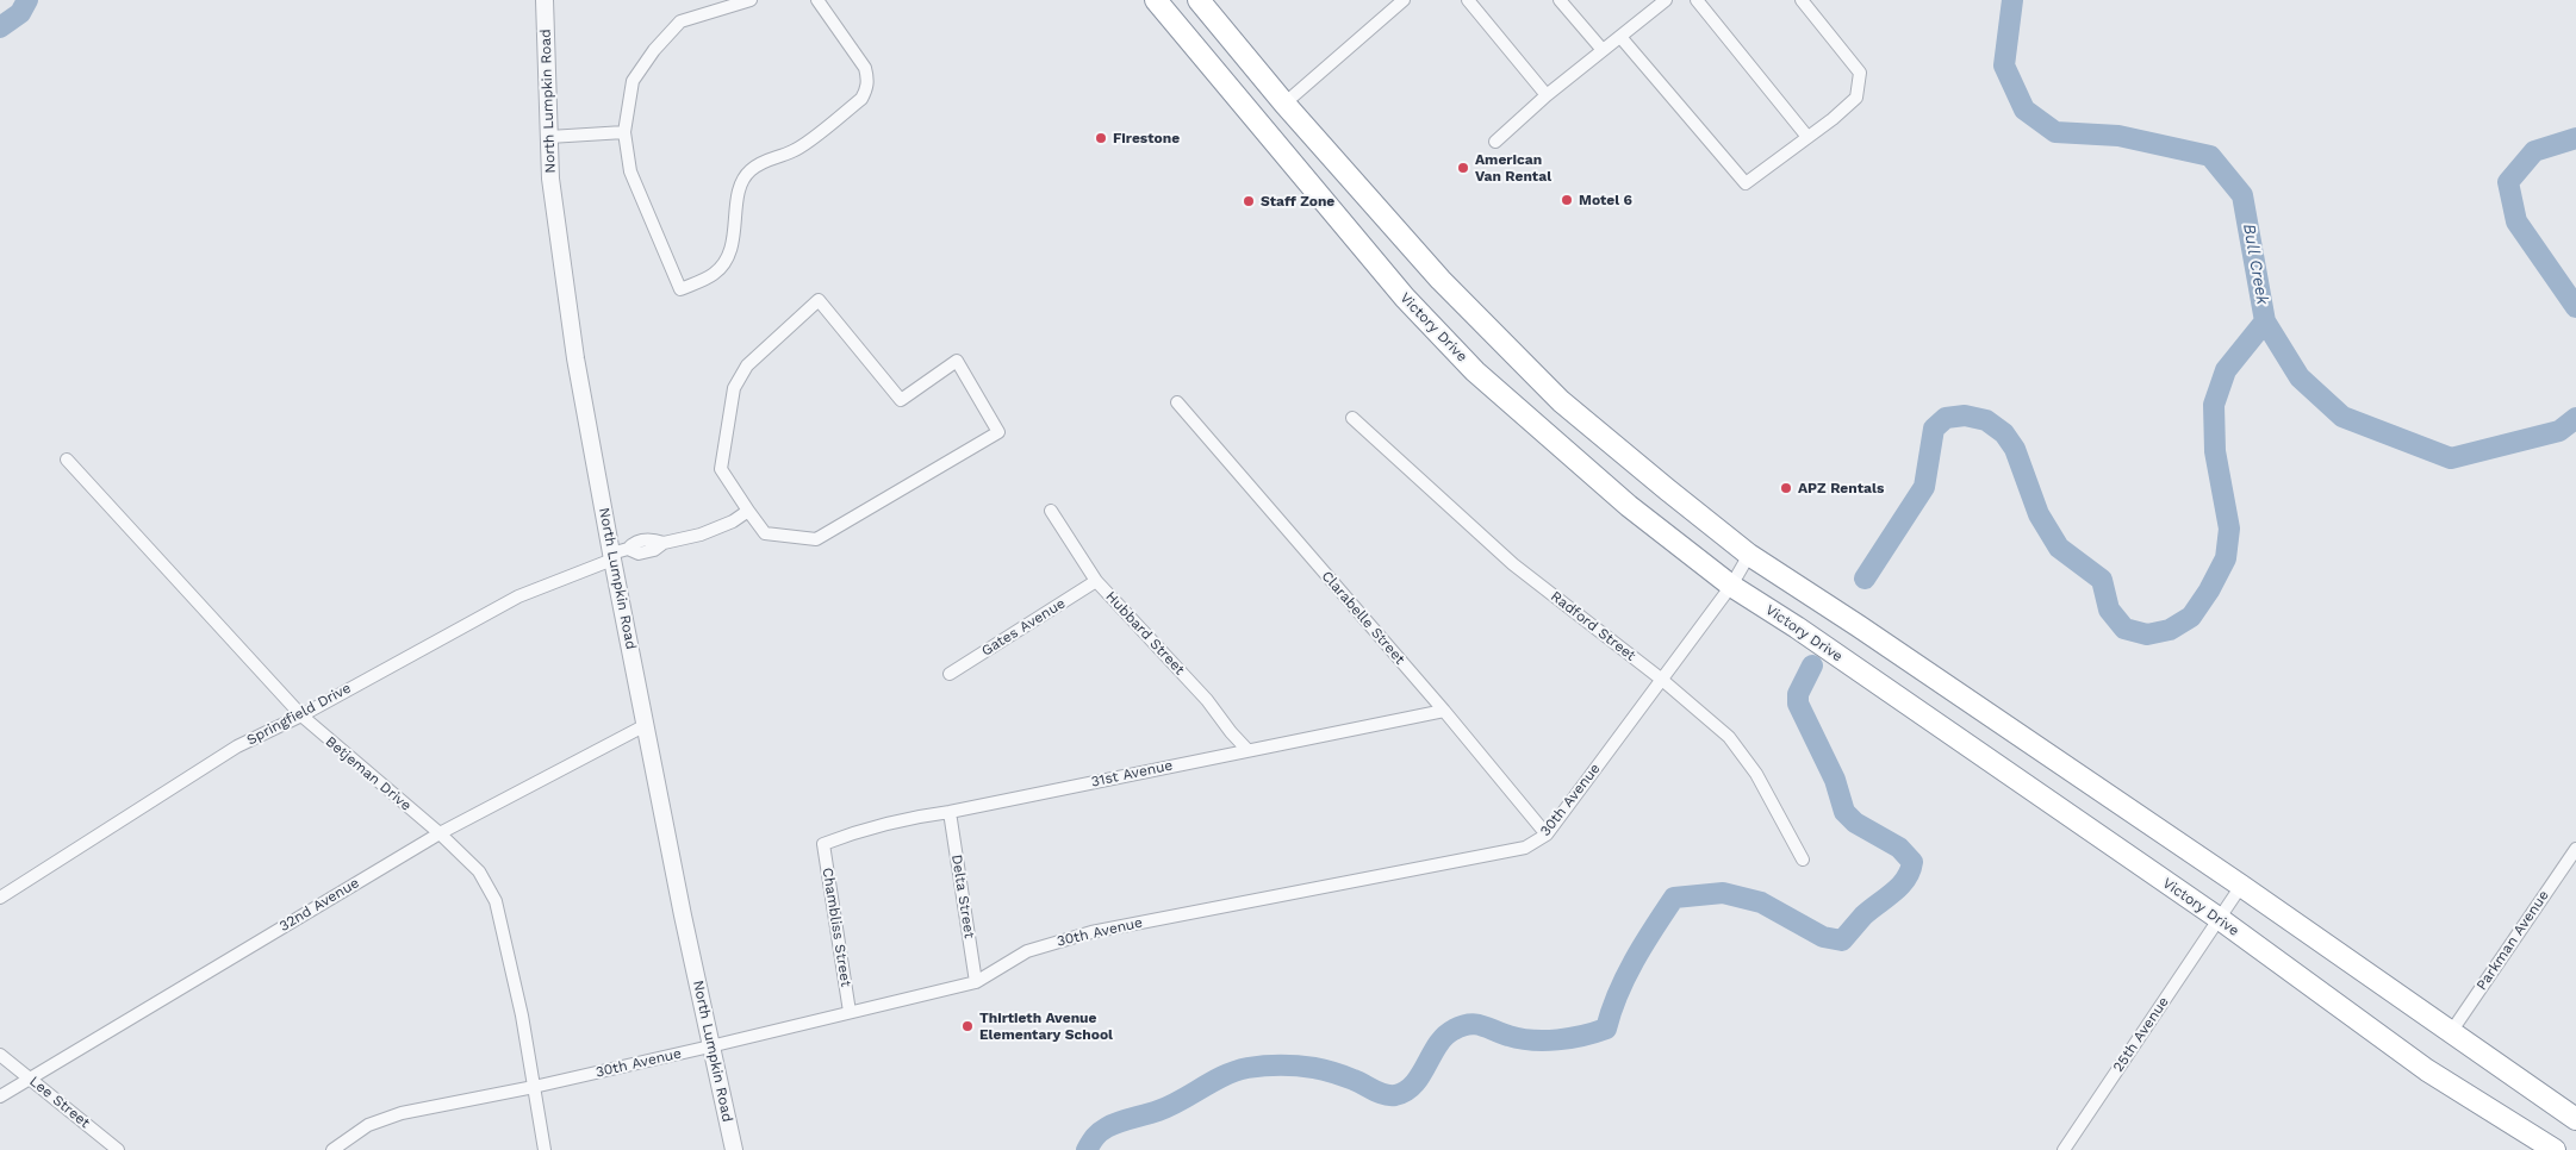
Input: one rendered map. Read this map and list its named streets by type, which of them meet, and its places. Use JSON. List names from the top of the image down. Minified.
{"streets":{"highway":["Victory Drive"],"street":["North Lumpkin Road","Clarabelle Street","Radford Street","Gates Avenue","Hubbard Street","Springfield Drive","Betjeman Drive","31st Avenue","30th Avenue","Delta Street","32nd Avenue","Chambliss Street","Parkman Avenue","25th Avenue","Lee Street"]},"crossings":[["North Lumpkin Road","Springfield Drive"],["North Lumpkin Road","30th Avenue"],["North Lumpkin Road","32nd Avenue"],["Victory Drive","30th Avenue"],["Victory Drive","25th Avenue"],["Clarabelle Street","31st Avenue"],["Clarabelle Street","30th Avenue"],["Radford Street","30th Avenue"],["Gates Avenue","Hubbard Street"],["Hubbard Street","31st Avenue"],["Springfield Drive","Betjeman Drive"],["Betjeman Drive","30th Avenue"],["Betjeman Drive","32nd Avenue"],["31st Avenue","Delta Street"],["31st Avenue","Chambliss Street"],["30th Avenue","Delta Street"],["30th Avenue","Chambliss Street"],["32nd Avenue","Lee Street"]],"water":["Bull Creek"],"places":["Firestone","American Van Rental","Motel 6","Staff Zone","APZ Rentals","Thirtieth Avenue Elementary School"]}
